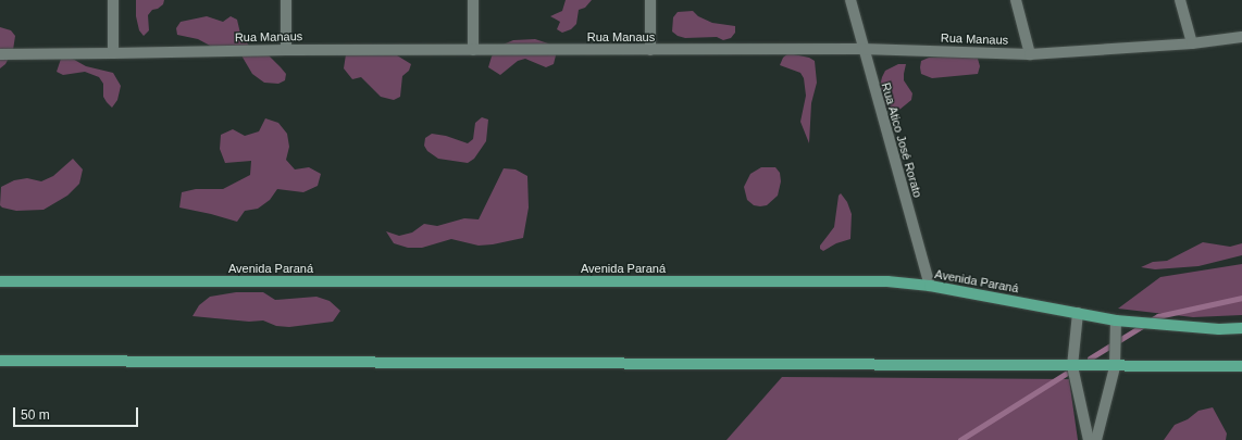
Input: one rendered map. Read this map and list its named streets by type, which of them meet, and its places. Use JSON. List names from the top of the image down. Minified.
{"streets":{"main road":["Avenida Paraná"],"street":["Rua Manaus","Rua Atico José Rorato"]},"crossings":[["Rua Manaus","Rua Atico José Rorato"],["Rua Atico José Rorato","Avenida Paraná"]],"scale_bar":"50 m"}
